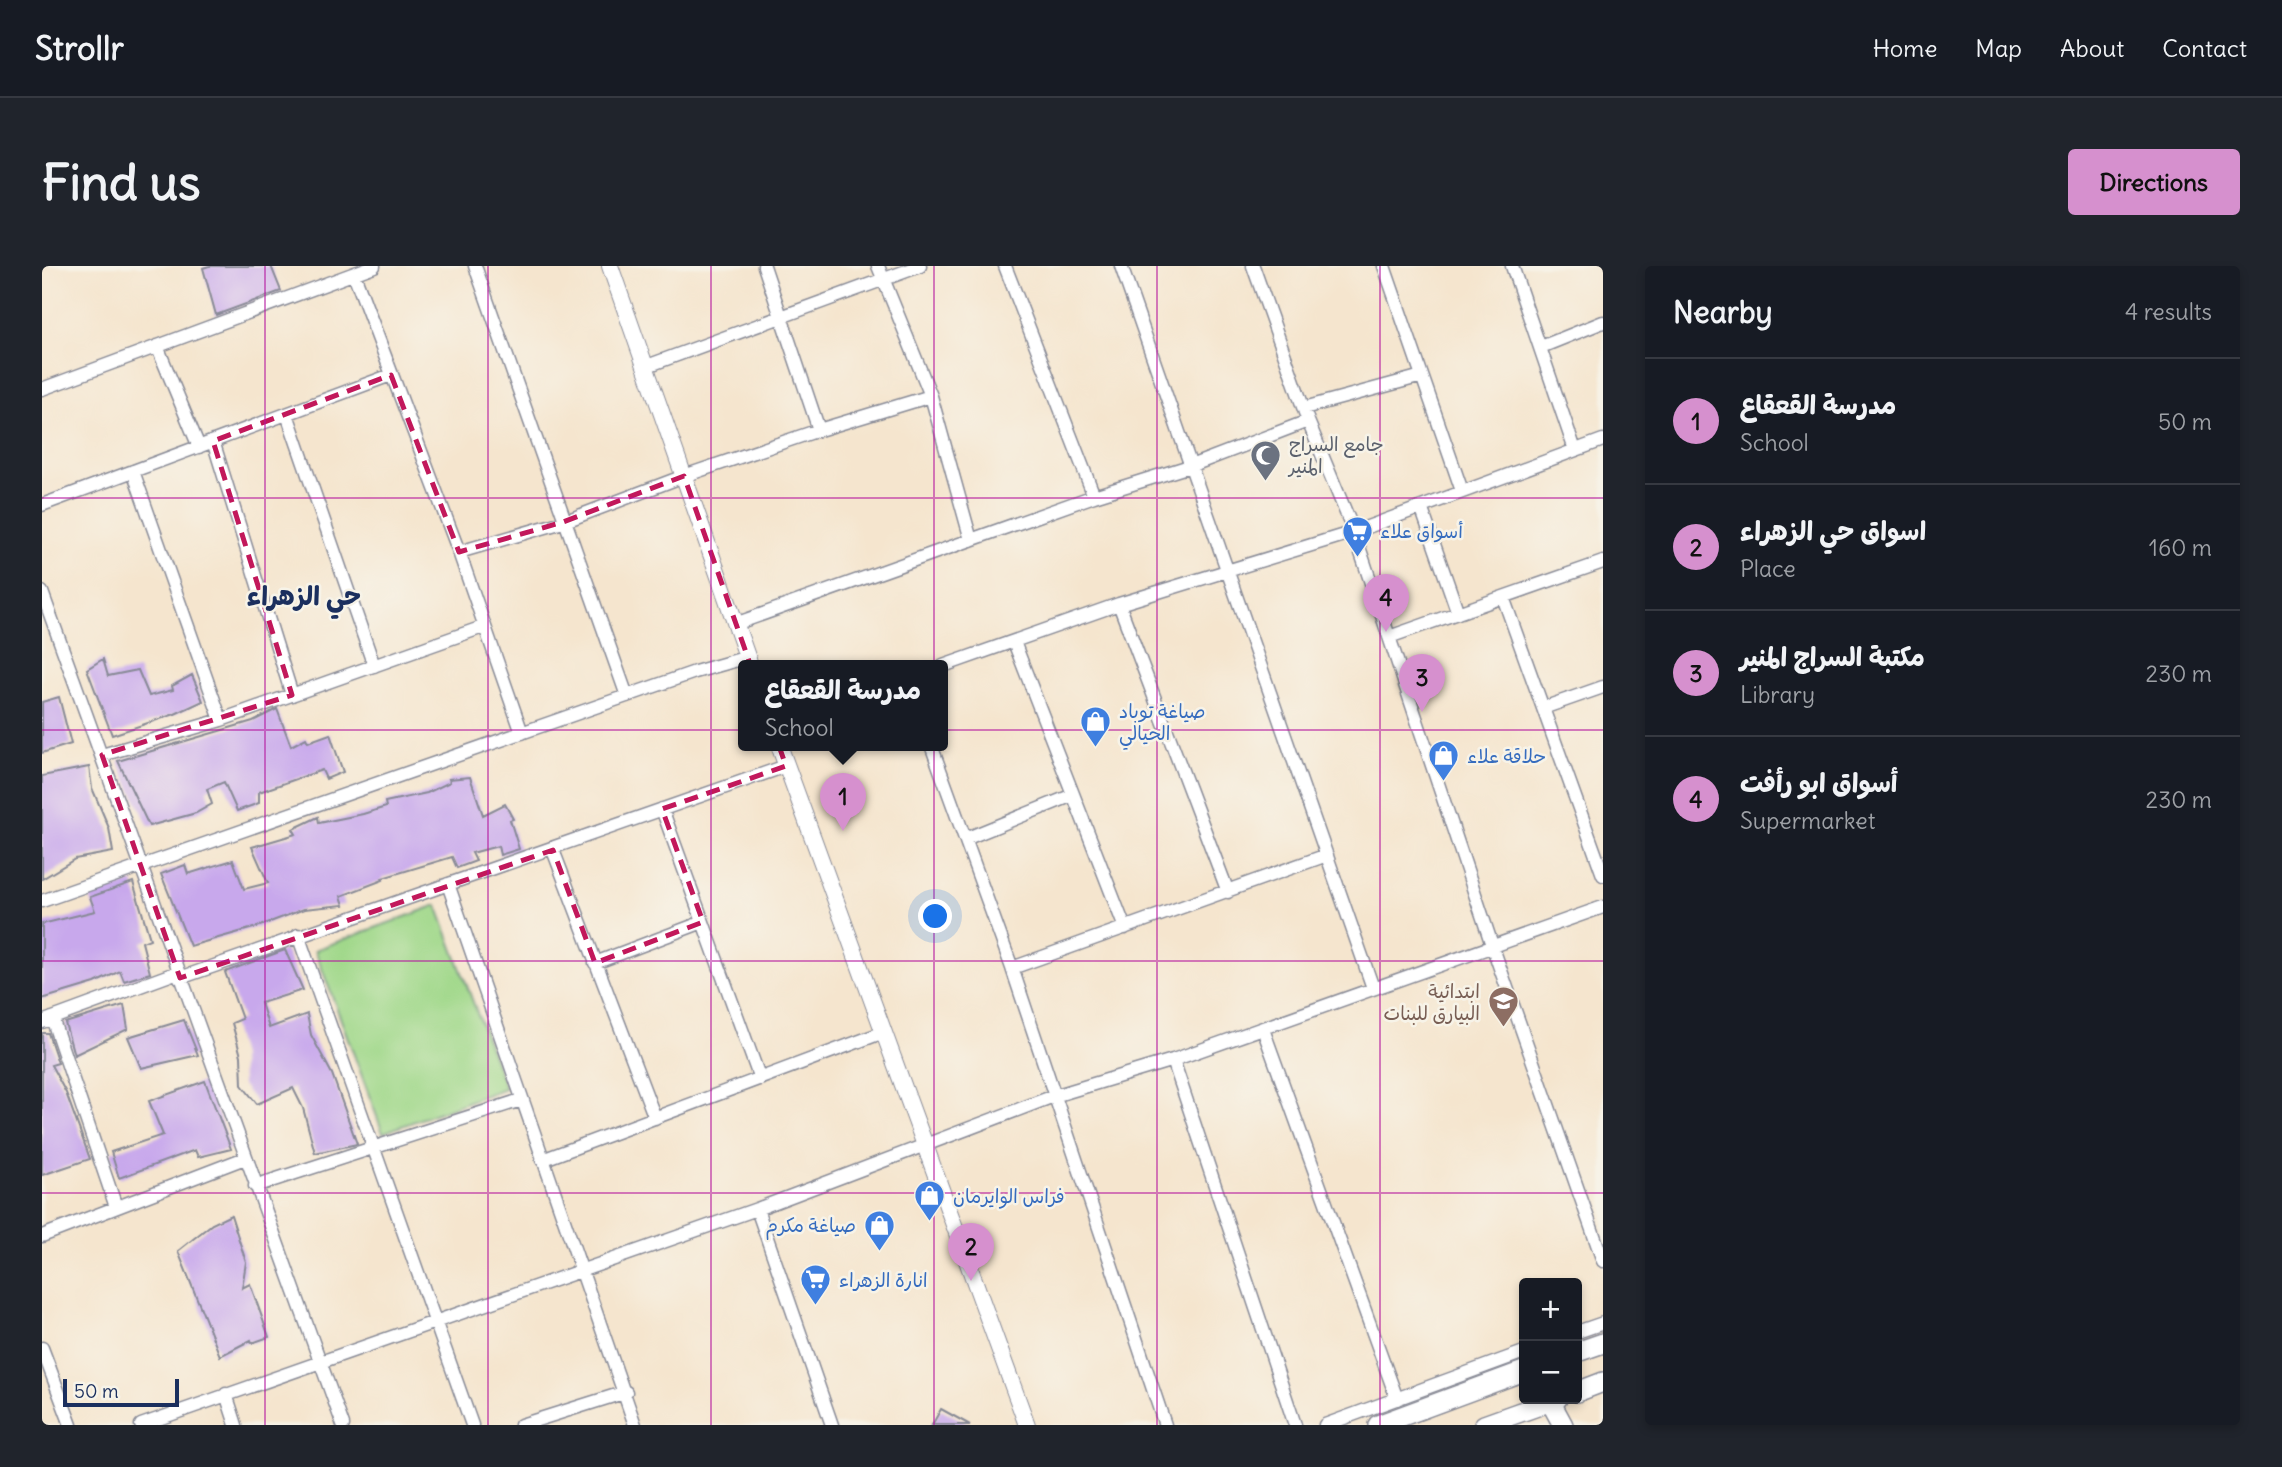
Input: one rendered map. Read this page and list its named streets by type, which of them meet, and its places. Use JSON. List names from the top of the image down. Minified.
{"districts":["حي الزهراء"],"places":{"mosque":["جامع السراج المنير"],"supermarket":["أسواق علاء","انارة الزهراء"],"shop":["صياغة توباد الحيالي","حلاقة علاء","فراس الوايرمان","صياغة مكرم"],"school or university":["ابتدائية البيارق للبنات"]},"scale_bar":"50 m","page":{"header":"Strollr","nav":["Home","Map","About","Contact"],"buttons":"Directions","title":"Find us","heading":["Nearby","4 results"],"list":[{"mark":"1","name":"مدرسة القعقاع","note":"School","value":"50 m"},{"mark":"2","name":"اسواق حي الزهراء","note":"Place","value":"160 m"},{"mark":"3","name":"مكتبة السراج المنير","note":"Library","value":"230 m"},{"mark":"4","name":"أسواق ابو رأفت","note":"Supermarket","value":"230 m"}],"pins":["4","3","1","2"],"popup":["مدرسة القعقاع","School"],"map_buttons":["+","−"],"scale":"50 m"}}
